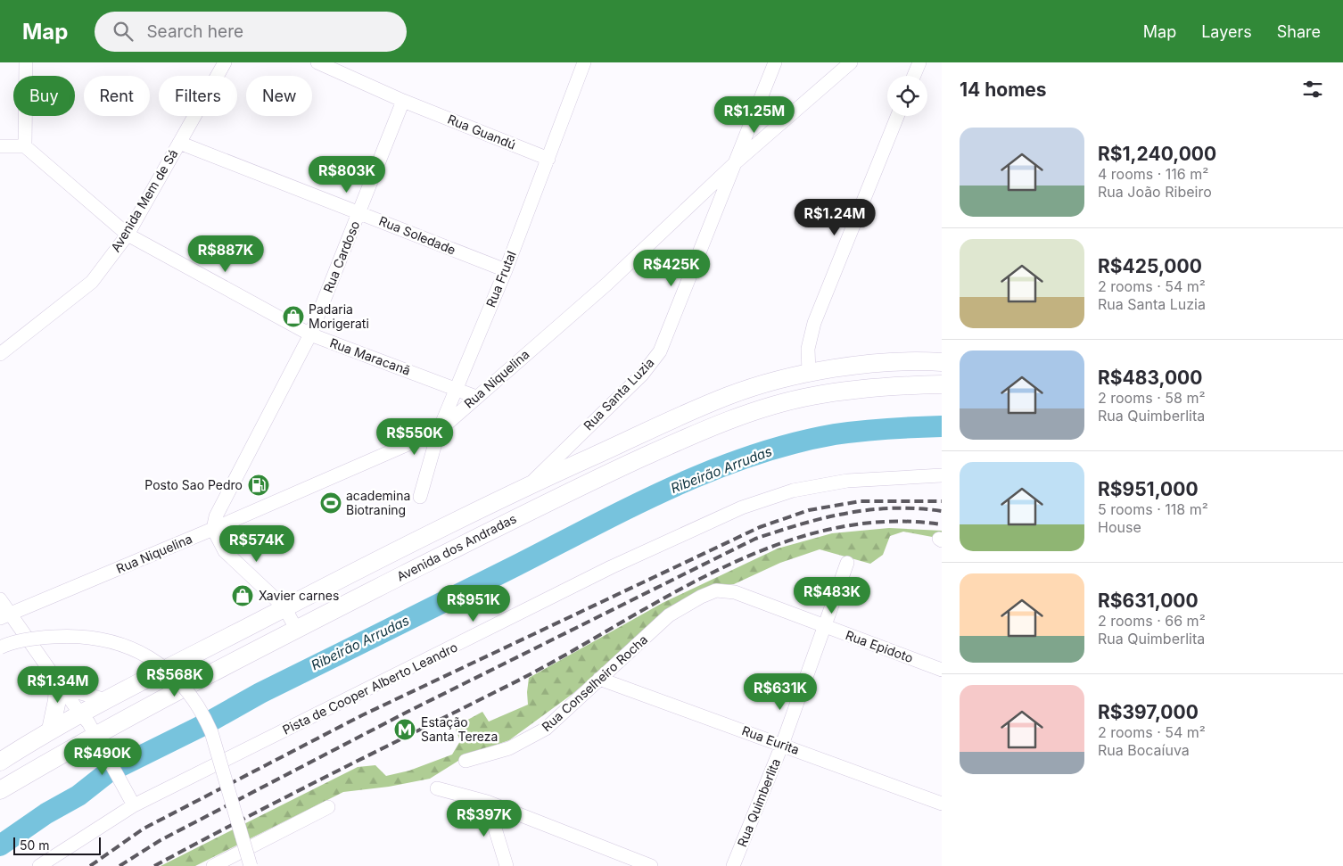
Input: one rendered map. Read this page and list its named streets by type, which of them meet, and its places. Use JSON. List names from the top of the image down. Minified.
{"streets":{"main road":["Avenida dos Andradas"],"street":["Rua Guandú","Avenida Mem de Sá","Rua Soledade","Rua Cardoso","Rua Frutal","Rua Maracanã","Rua Niquelina","Rua Santa Luzia","Rua Epidoto","Rua Conselheiro Rocha","Pista de Cooper Alberto Leandro","Rua Eurita","Rua Quimberlita"]},"crossings":[["Rua Guandú","Rua Cardoso"],["Rua Guandú","Rua Frutal"],["Avenida Mem de Sá","Rua Soledade"],["Avenida Mem de Sá","Rua Maracanã"],["Rua Soledade","Rua Cardoso"],["Rua Soledade","Rua Frutal"],["Rua Cardoso","Rua Maracanã"],["Rua Cardoso","Rua Niquelina"],["Rua Frutal","Rua Maracanã"],["Rua Frutal","Rua Niquelina"],["Rua Maracanã","Rua Niquelina"],["Rua Niquelina","Rua Santa Luzia"],["Rua Santa Luzia","Avenida dos Andradas"],["Rua Epidoto","Rua Conselheiro Rocha"],["Rua Epidoto","Rua Quimberlita"],["Rua Conselheiro Rocha","Rua Eurita"],["Rua Eurita","Rua Quimberlita"]],"water":["Ribeirão Arrudas"],"places":{"shop":["Padaria Morigerati","Xavier carnes"],"fuel station":["Posto Sao Pedro"],"sports":["academina Biotraning"],"metro station":["Estação Santa Tereza"]},"scale_bar":"50 m","page":{"header":"Map","search":"Search here","nav":["Map","Layers","Share"],"heading":"14 homes","chip":["Buy","Rent","Filters","New"],"price":["R$1.25M","R$803K","R$1.24M","R$887K","R$425K","R$550K","R$574K","R$483K","R$951K","R$568K","R$1.34M","R$631K","R$490K","R$397K"],"list":[{"name":"R$1,240,000","note":"4 rooms · 116 m² · Rua João Ribeiro"},{"name":"R$425,000","note":"2 rooms · 54 m² · Rua Santa Luzia"},{"name":"R$483,000","note":"2 rooms · 58 m² · Rua Quimberlita"},{"name":"R$951,000","note":"5 rooms · 118 m² · House"},{"name":"R$631,000","note":"2 rooms · 66 m² · Rua Quimberlita"},{"name":"R$397,000","note":"2 rooms · 54 m² · Rua Bocaíuva"}],"scale":"50 m"}}
